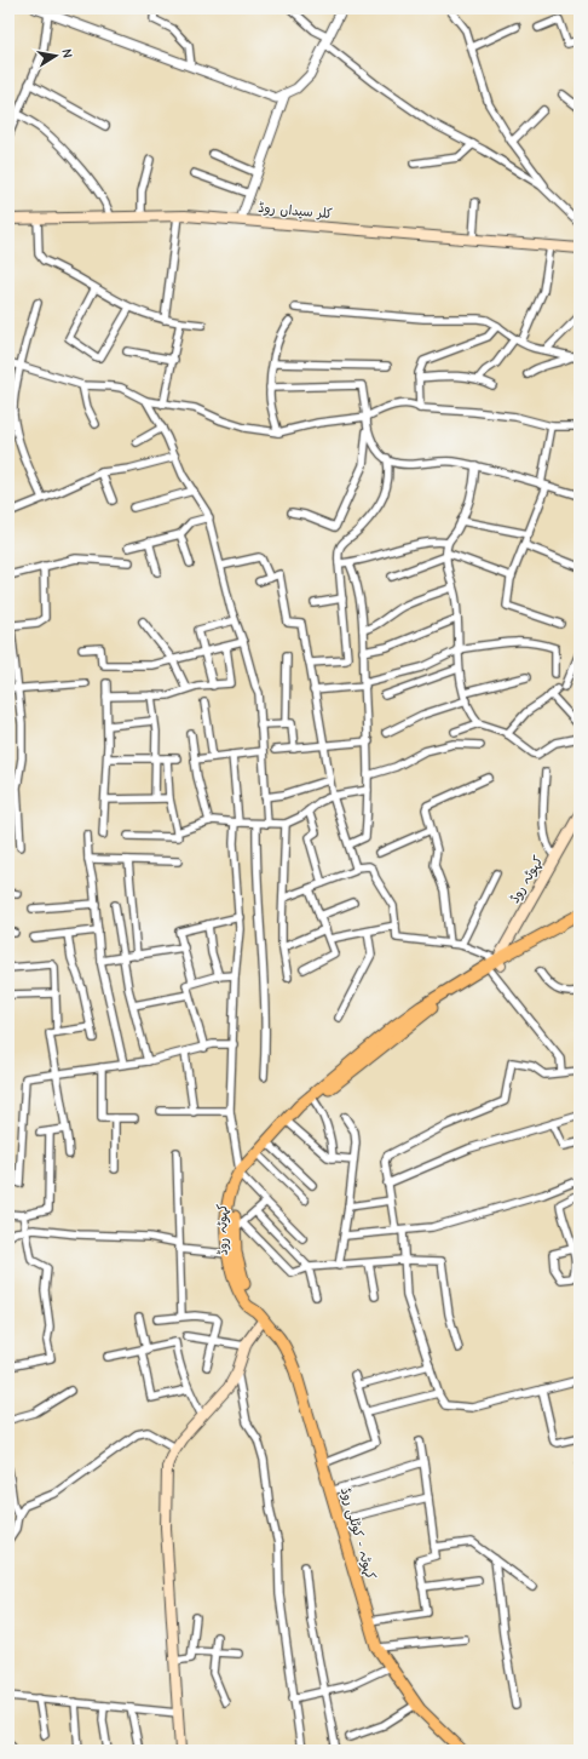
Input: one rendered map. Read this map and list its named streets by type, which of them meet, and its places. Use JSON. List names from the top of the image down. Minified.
{"streets":{"main road":["کلر سیداں روڈ","کہوٹہ روڈ","کہوٹہ - کوٹلی روڈ"]},"crossings":[["کہوٹہ روڈ","کہوٹہ - کوٹلی روڈ"]],"north":"right"}
